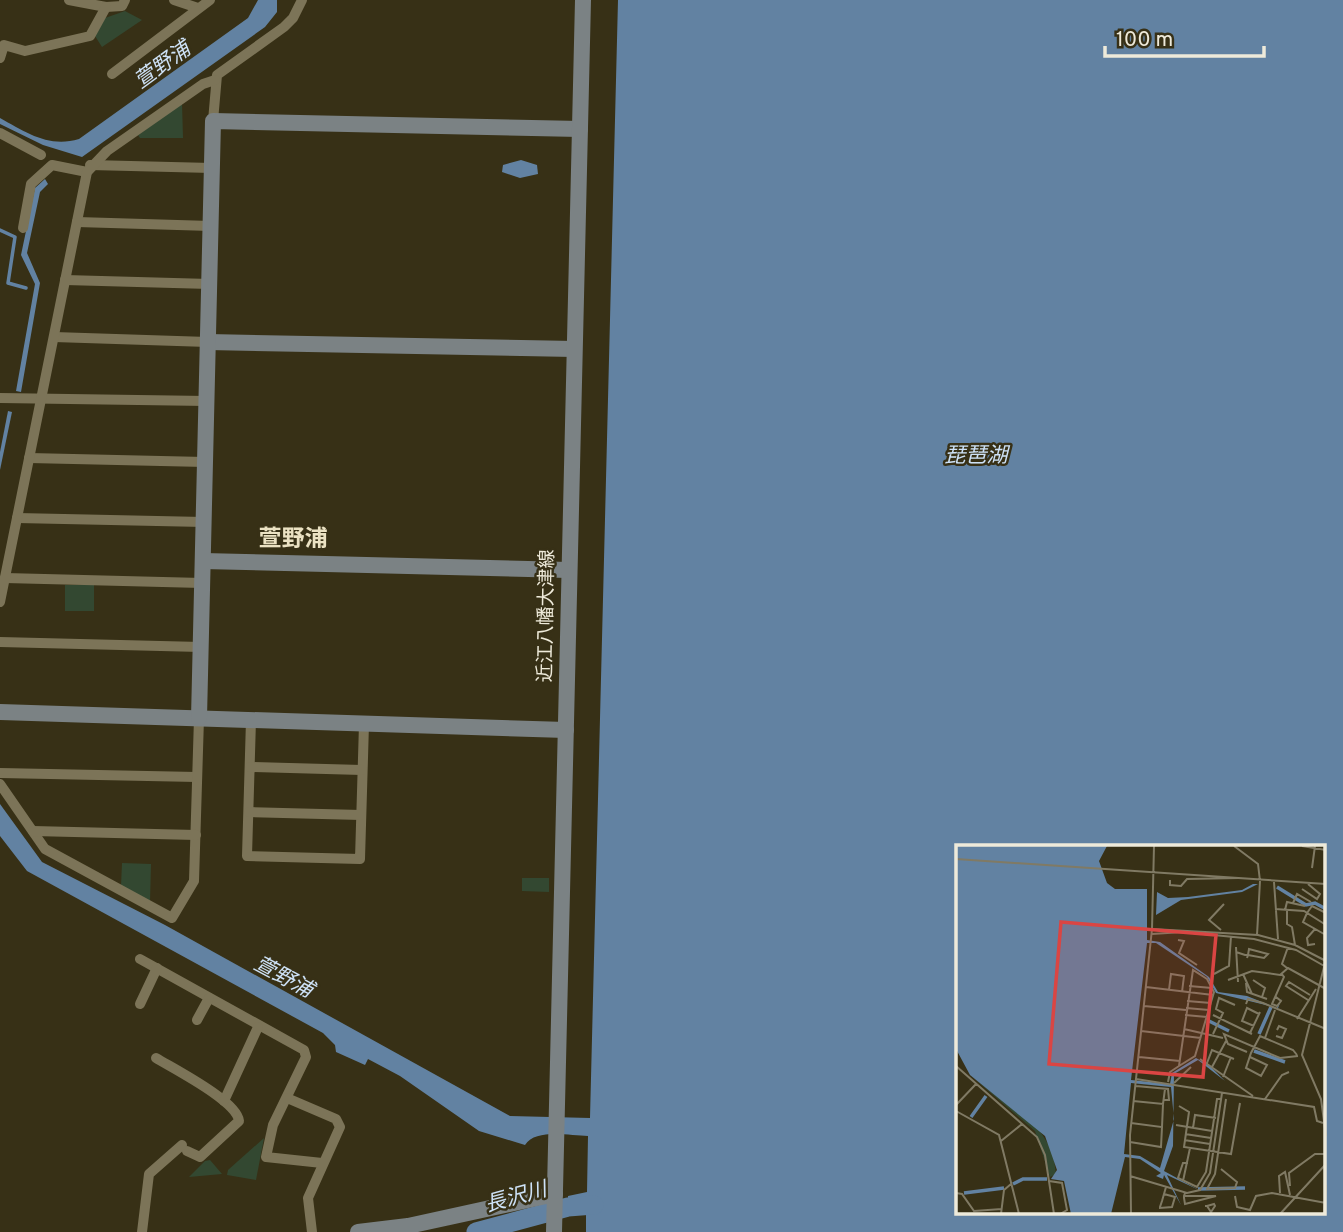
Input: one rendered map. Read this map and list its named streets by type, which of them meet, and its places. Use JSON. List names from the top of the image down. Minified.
{"streets":{"street":["近江八幡大津線"]},"districts":["萱野浦"],"water":["萱野浦","琵琶湖","長沢川"],"scale_bar":"100 m"}
